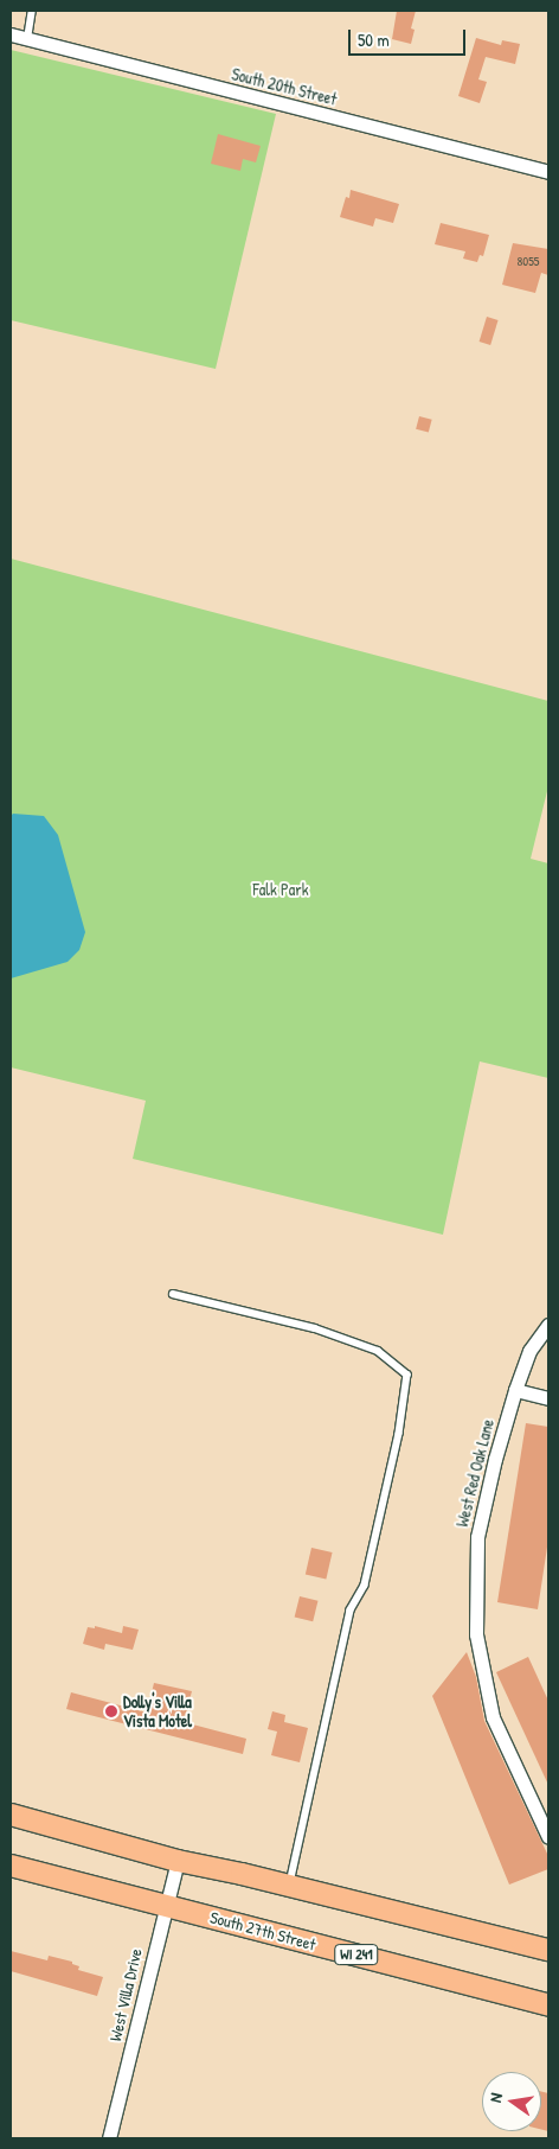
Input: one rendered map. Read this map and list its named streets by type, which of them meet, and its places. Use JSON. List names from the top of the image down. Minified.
{"streets":{"main road":["South 27th Street","WI 241"],"street":["South 20th Street","West Red Oak Lane","West Villa Drive"]},"crossings":[["South 27th Street","West Villa Drive"]],"parks":["Falk Park"],"places":["Dolly's Villa Vista Motel"],"house_numbers":["8055"],"scale_bar":"50 m","north":"left"}
